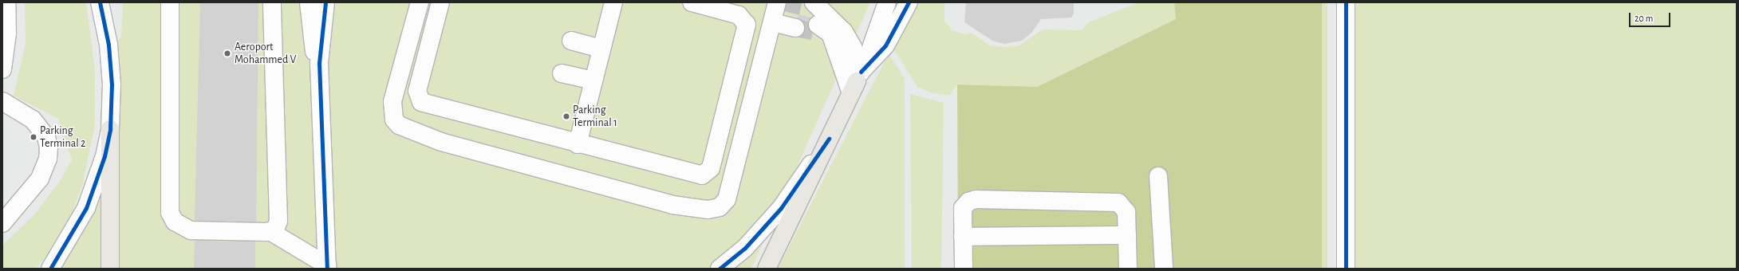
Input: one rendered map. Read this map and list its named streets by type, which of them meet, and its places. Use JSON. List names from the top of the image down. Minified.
{"places":["Aeroport Mohammed V","Parking Terminal 1","Parking Terminal 2"],"scale_bar":"20 m"}
